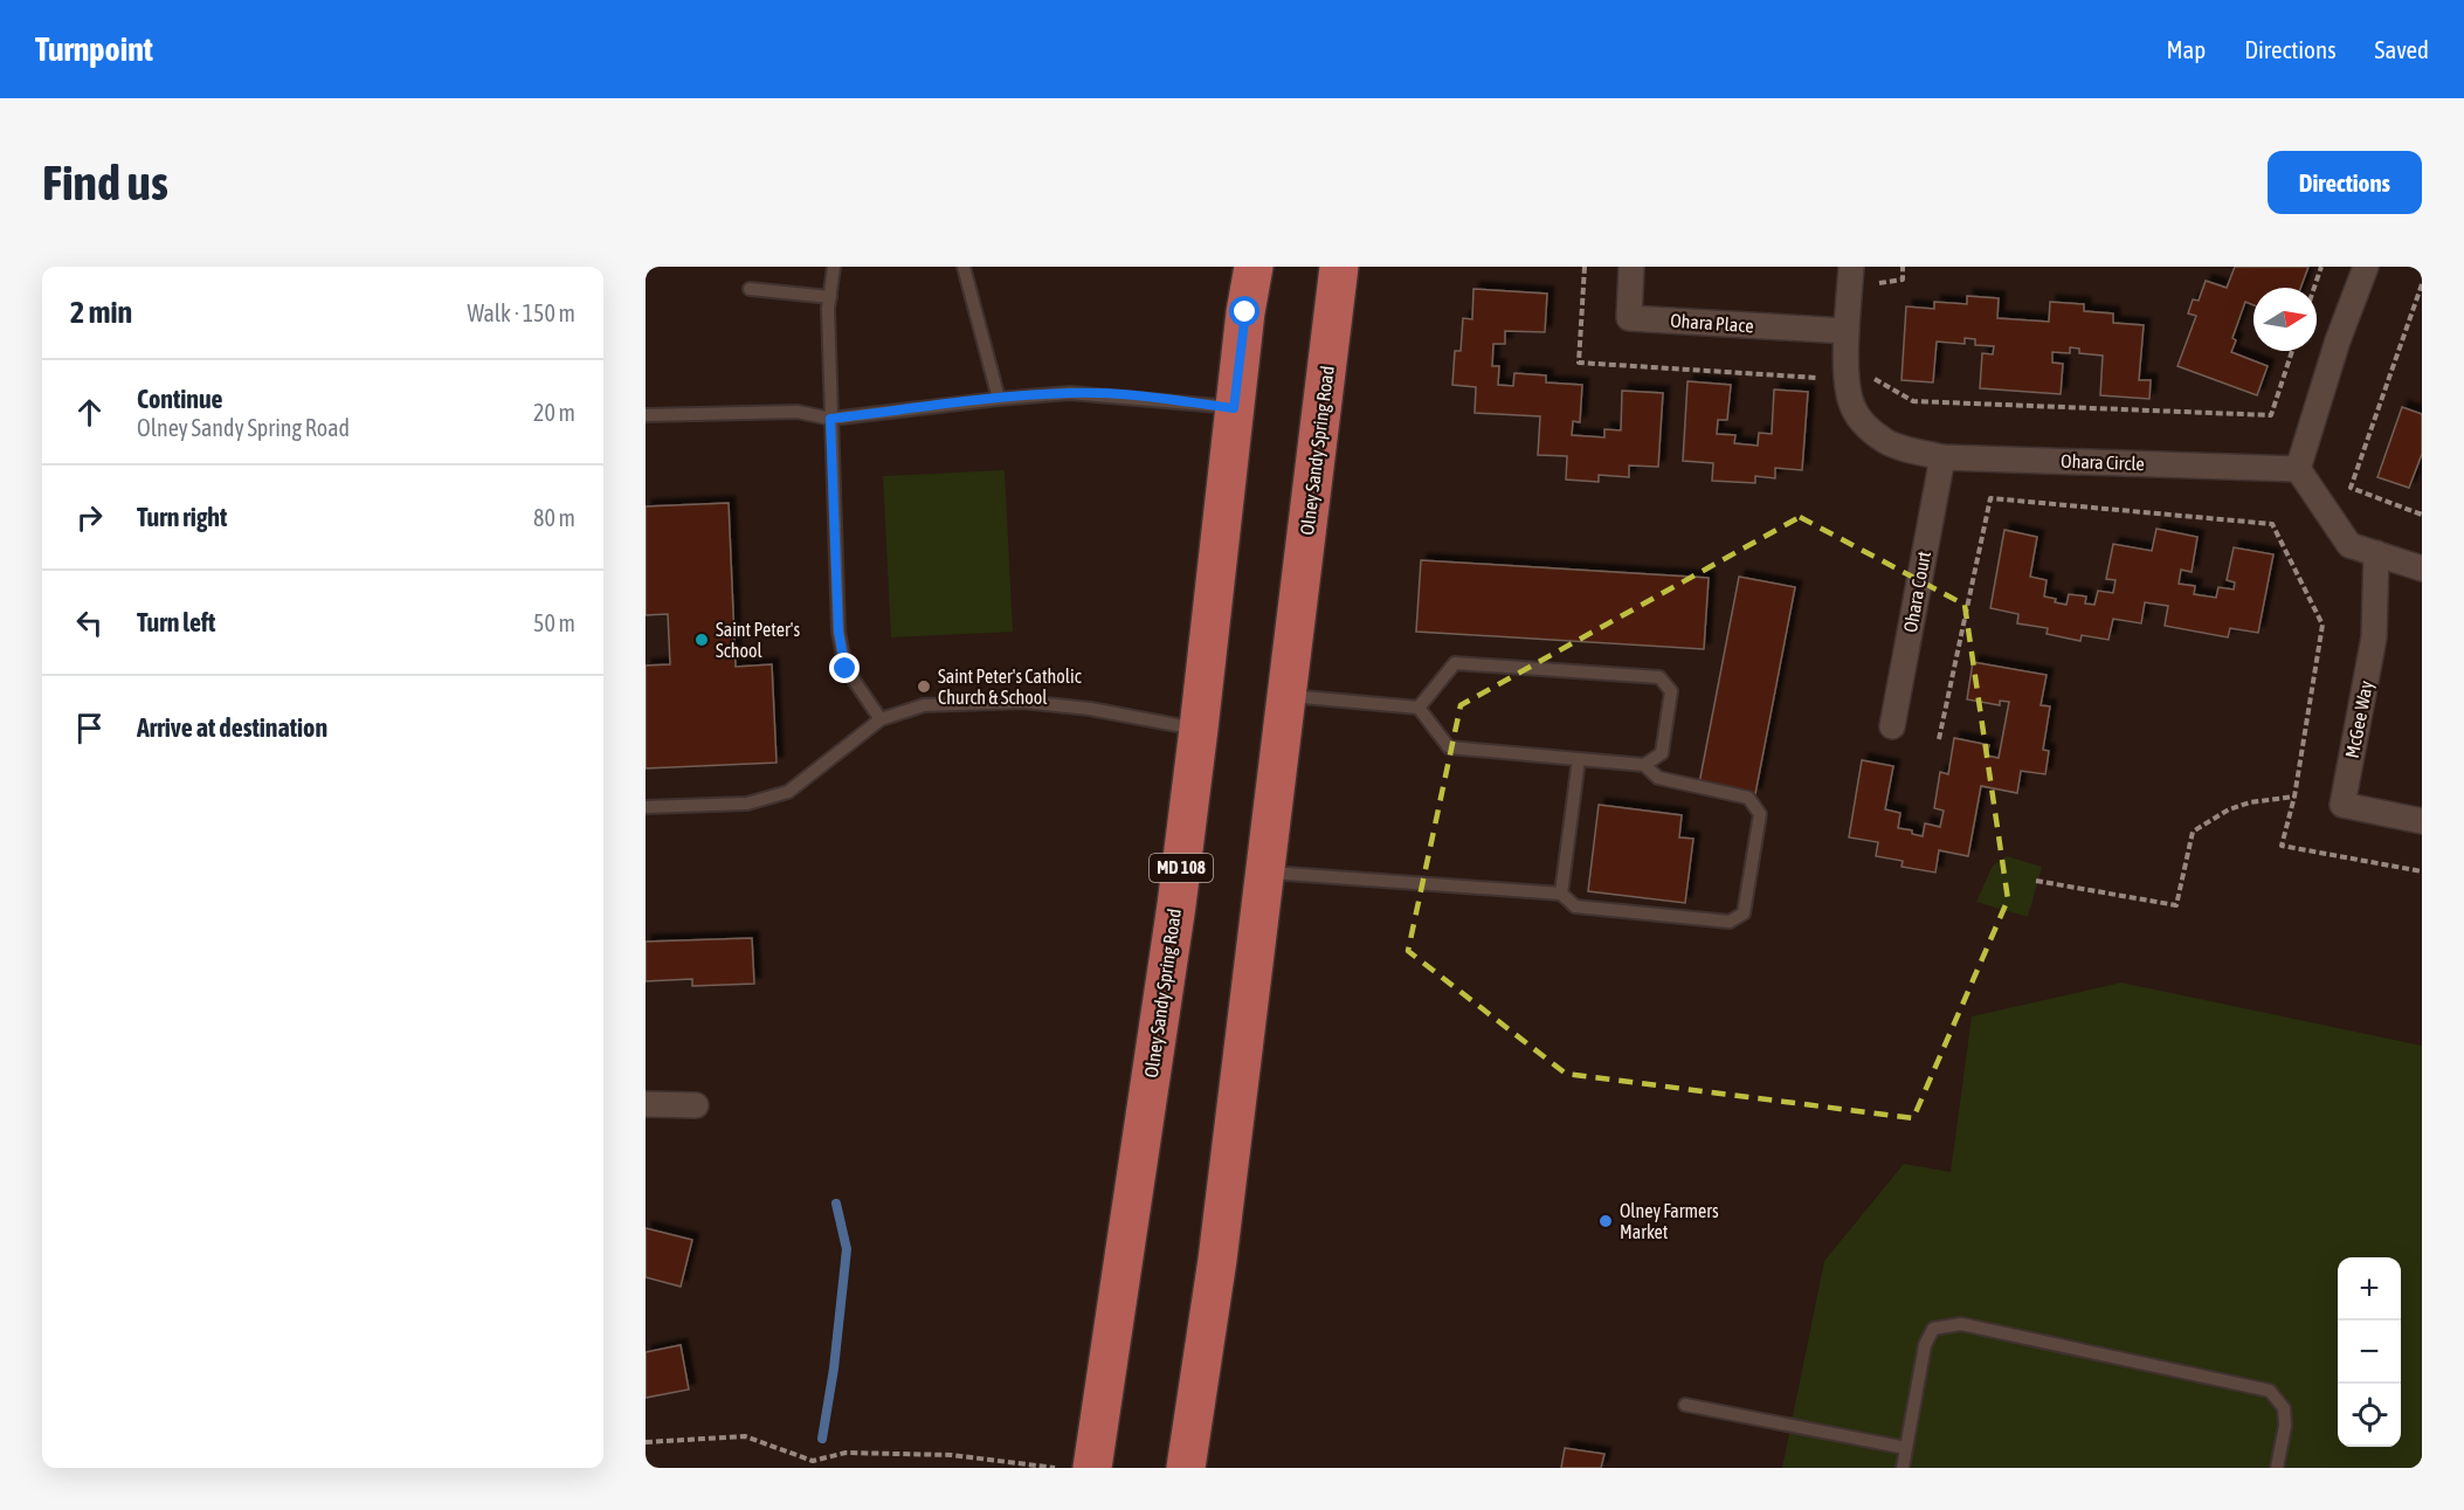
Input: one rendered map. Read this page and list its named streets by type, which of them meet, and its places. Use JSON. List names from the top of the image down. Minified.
{"streets":{"main road":["Olney Sandy Spring Road","MD 108"],"street":["Ohara Place","Ohara Circle","Ohara Court","McGee Way"]},"crossings":[["Ohara Place","Ohara Circle"],["Ohara Circle","Ohara Court"]],"places":["Saint Peter's School","Saint Peter's Catholic Church & School","Olney Farmers Market"],"north":"right","page":{"header":"Turnpoint","nav":["Map","Directions","Saved"],"buttons":"Directions","title":"Find us","heading":["2 min","Walk · 150 m"],"list":[["Continue","Olney Sandy Spring Road","20 m"],["Turn right","80 m"],["Turn left","50 m"],"Arrive at destination"],"map_buttons":["+","−"]}}
